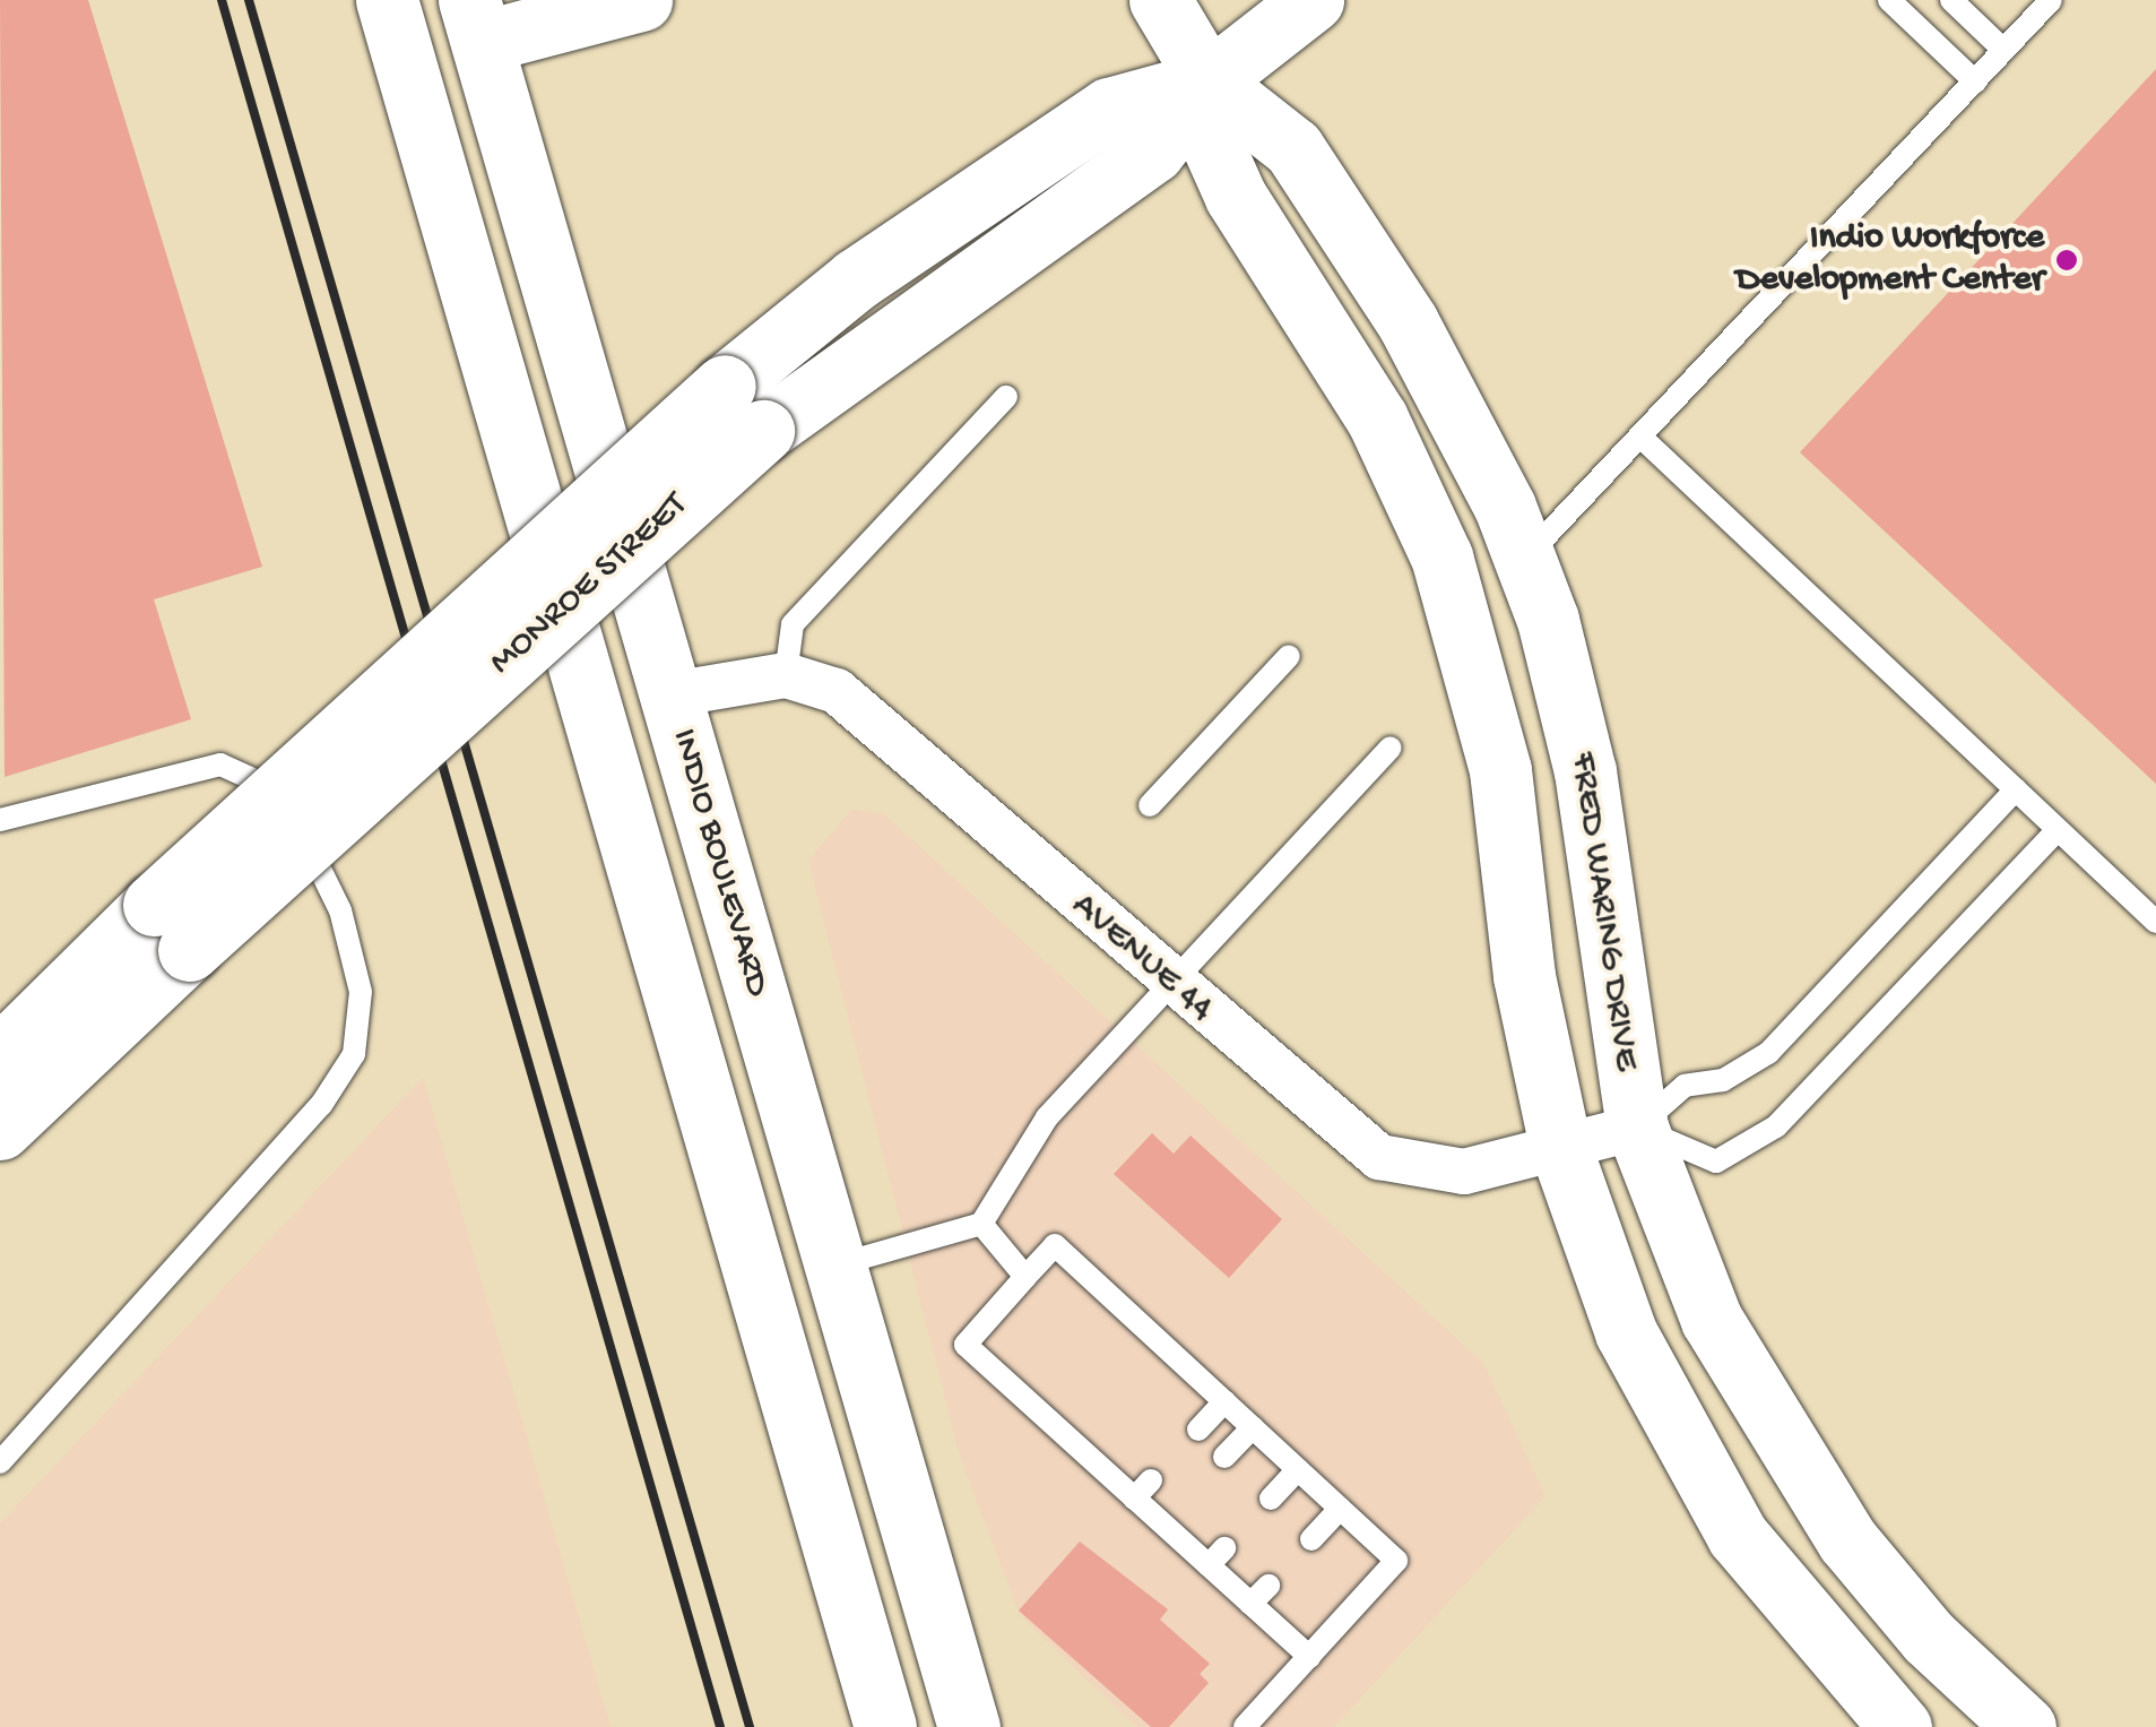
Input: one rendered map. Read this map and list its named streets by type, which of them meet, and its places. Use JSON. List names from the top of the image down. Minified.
{"streets":{"main road":["MONROE STREET","INDIO BOULEVARD","FRED WARING DRIVE"],"street":["AVENUE 44"]},"crossings":[["MONROE STREET","FRED WARING DRIVE"],["INDIO BOULEVARD","AVENUE 44"],["FRED WARING DRIVE","AVENUE 44"]],"places":["Indio Workforce Development Center"]}
